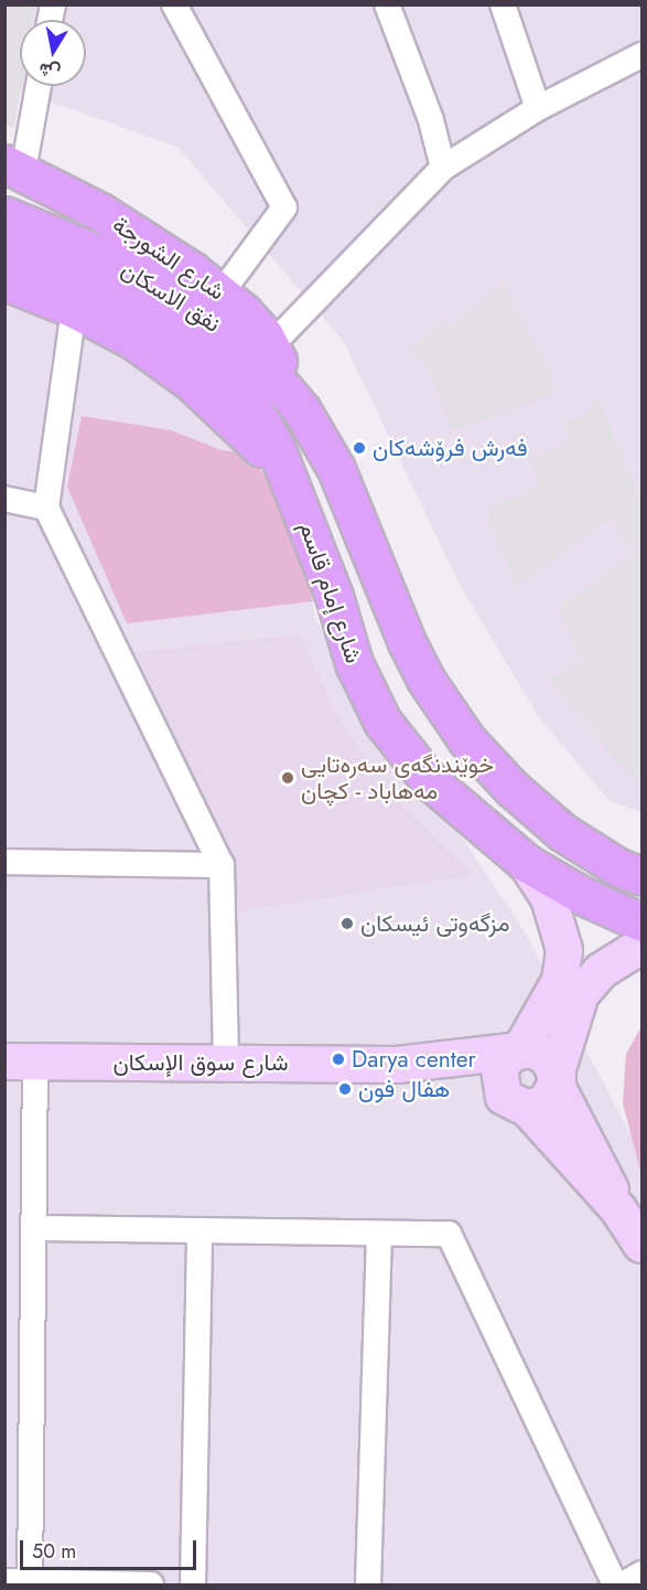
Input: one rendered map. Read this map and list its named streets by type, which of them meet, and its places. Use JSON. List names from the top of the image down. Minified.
{"streets":{"main road":["شارع الشورجة","نفق الاسكان","شارع إمام قاسم"],"street":["شارع سوق الإسكان"]},"crossings":[["شارع الشورجة","نفق الاسكان"]],"places":["فەرش فرۆشەکان","خوێندنگەی سەرەتایی مەهاباد - کچان","مزگەوتی ئیسکان","Darya center","هفال فون"],"scale_bar":"50 m","north":"bottom"}
